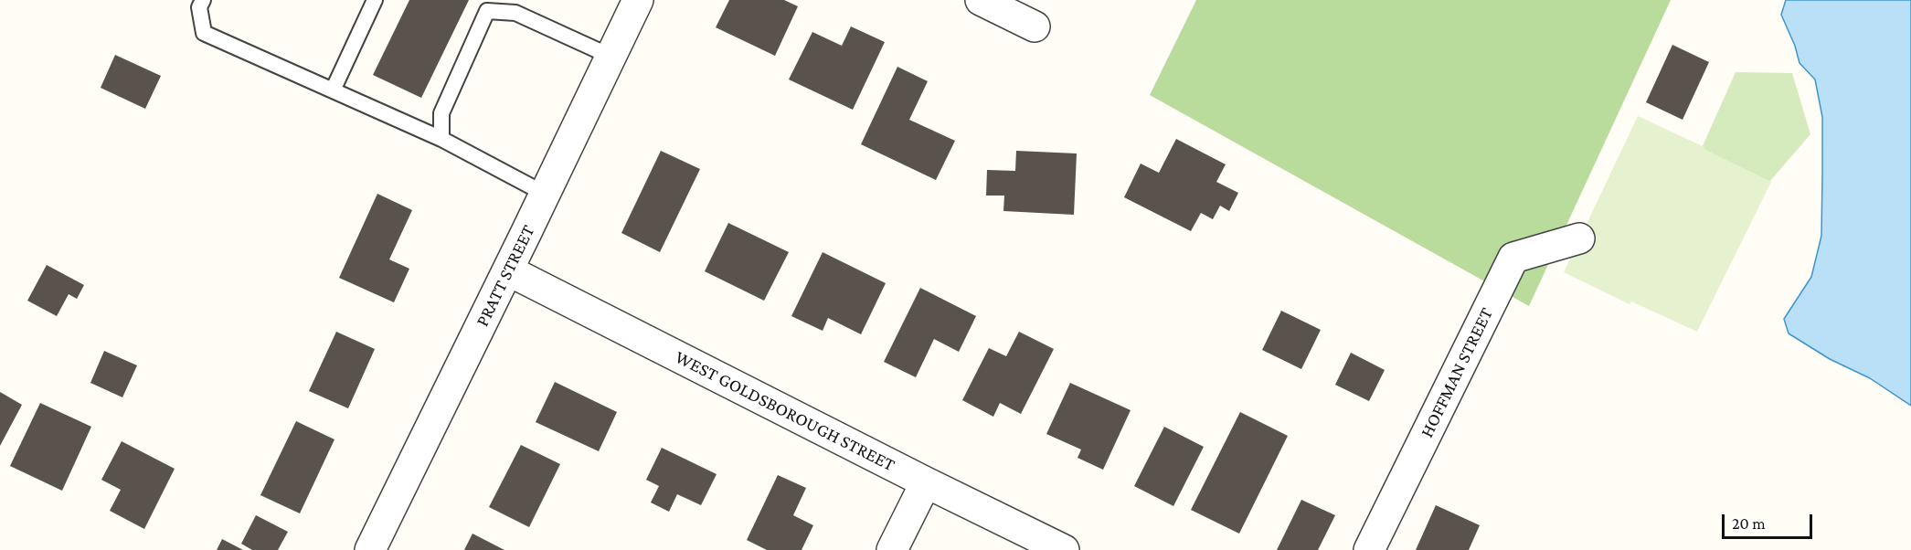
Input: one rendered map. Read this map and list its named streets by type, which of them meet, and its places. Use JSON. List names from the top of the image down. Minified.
{"streets":{"street":["PRATT STREET","HOFFMAN STREET","WEST GOLDSBOROUGH STREET"]},"crossings":[["PRATT STREET","WEST GOLDSBOROUGH STREET"]],"scale_bar":"20 m"}
